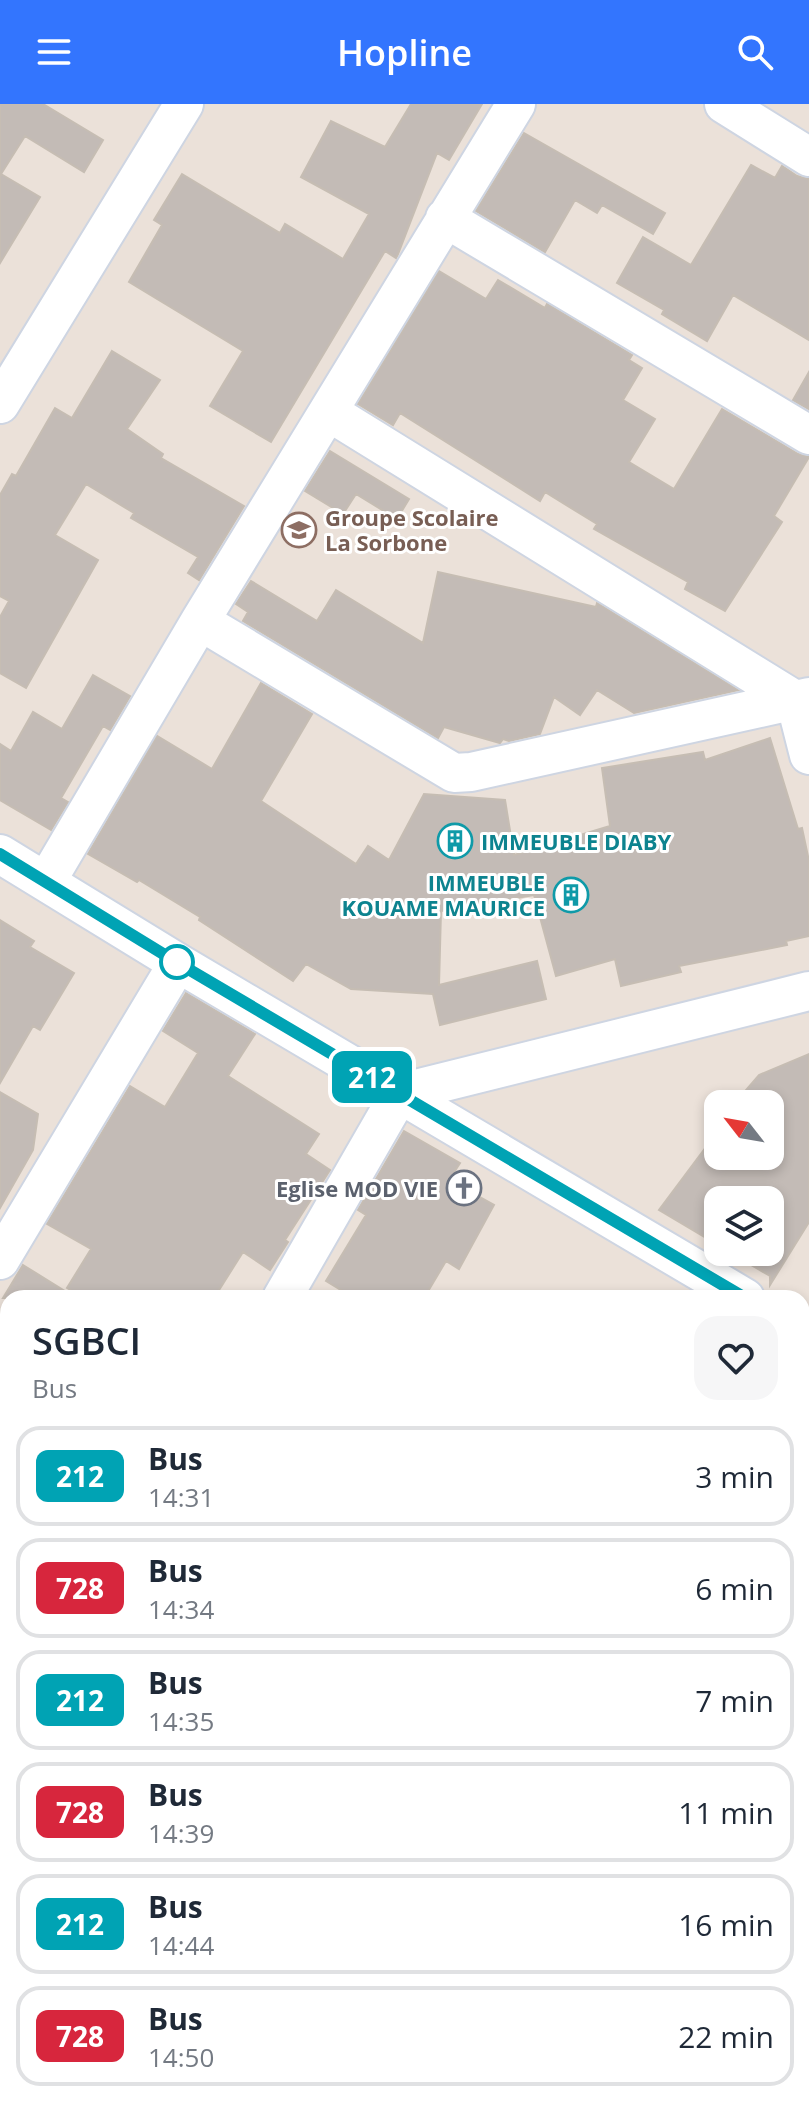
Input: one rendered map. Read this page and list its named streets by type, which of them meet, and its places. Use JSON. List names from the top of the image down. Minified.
{"places":{"school or university":["Groupe Scolaire La Sorbone"],"building":["IMMEUBLE DIABY","IMMEUBLE KOUAME MAURICE"],"church":["Eglise MOD VIE"]},"lines":["bus line 212"],"north":"top left","page":{"header":"Hopline","on_map":"212","heading":["SGBCI","Bus"],"list":[{"mark":"212","name":"Bus","note":"14:31","value":"3 min"},{"mark":"728","name":"Bus","note":"14:34","value":"6 min"},{"mark":"212","name":"Bus","note":"14:35","value":"7 min"},{"mark":"728","name":"Bus","note":"14:39","value":"11 min"},{"mark":"212","name":"Bus","note":"14:44","value":"16 min"},{"mark":"728","name":"Bus","note":"14:50","value":"22 min"}]}}
